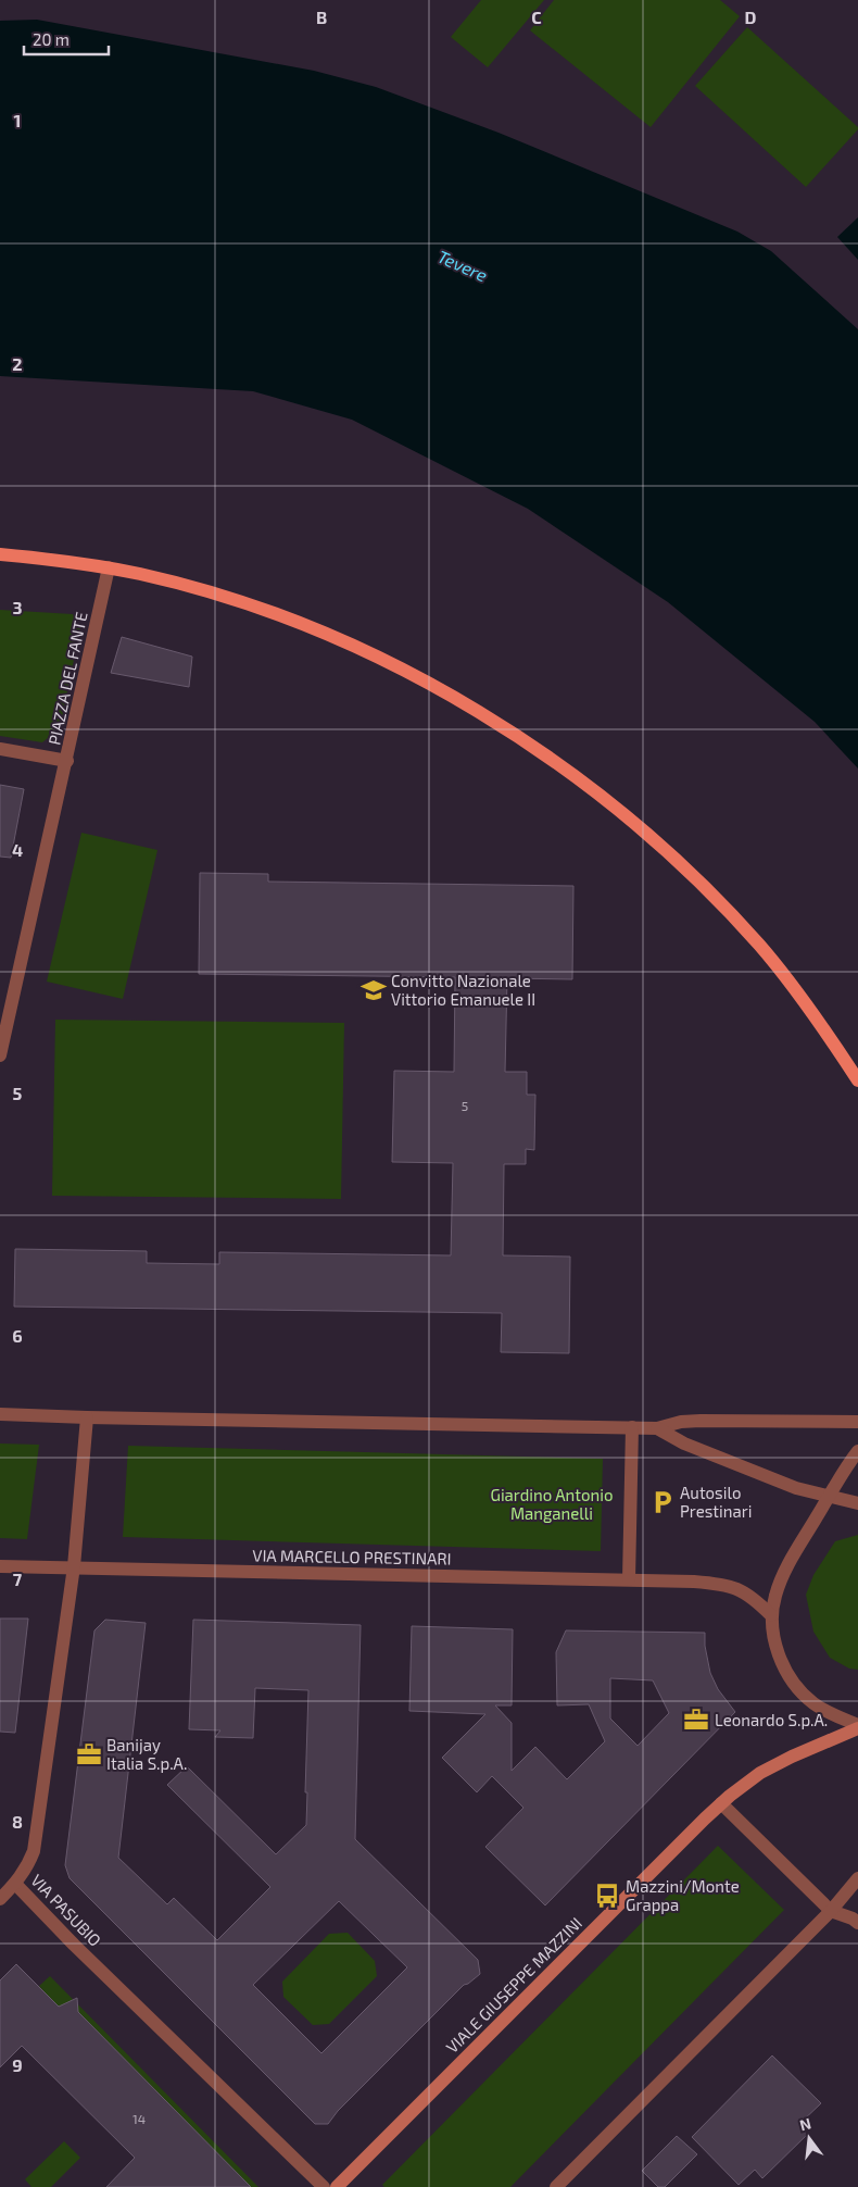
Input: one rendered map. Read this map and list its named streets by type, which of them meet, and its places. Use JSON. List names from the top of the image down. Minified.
{"streets":{"main road":["VIALE GIUSEPPE MAZZINI"],"street":["PIAZZA DEL FANTE","VIA MARCELLO PRESTINARI","VIA PASUBIO"]},"crossings":[["VIA MARCELLO PRESTINARI","VIA PASUBIO"]],"water":["Tevere"],"parks":["Giardino Antonio Manganelli"],"places":{"school or university":["Convitto Nazionale Vittorio Emanuele II"],"parking":["Autosilo Prestinari"],"office":["Leonardo S.p.A.","Banijay Italia S.p.A."],"bus stop":["Mazzini/Monte Grappa"]},"house_numbers":["5","14"],"scale_bar":"20 m","north":"top","grid":{"columns":["B","C","D"],"rows":["1","2","3","4","5","6","7","8","9"]}}
